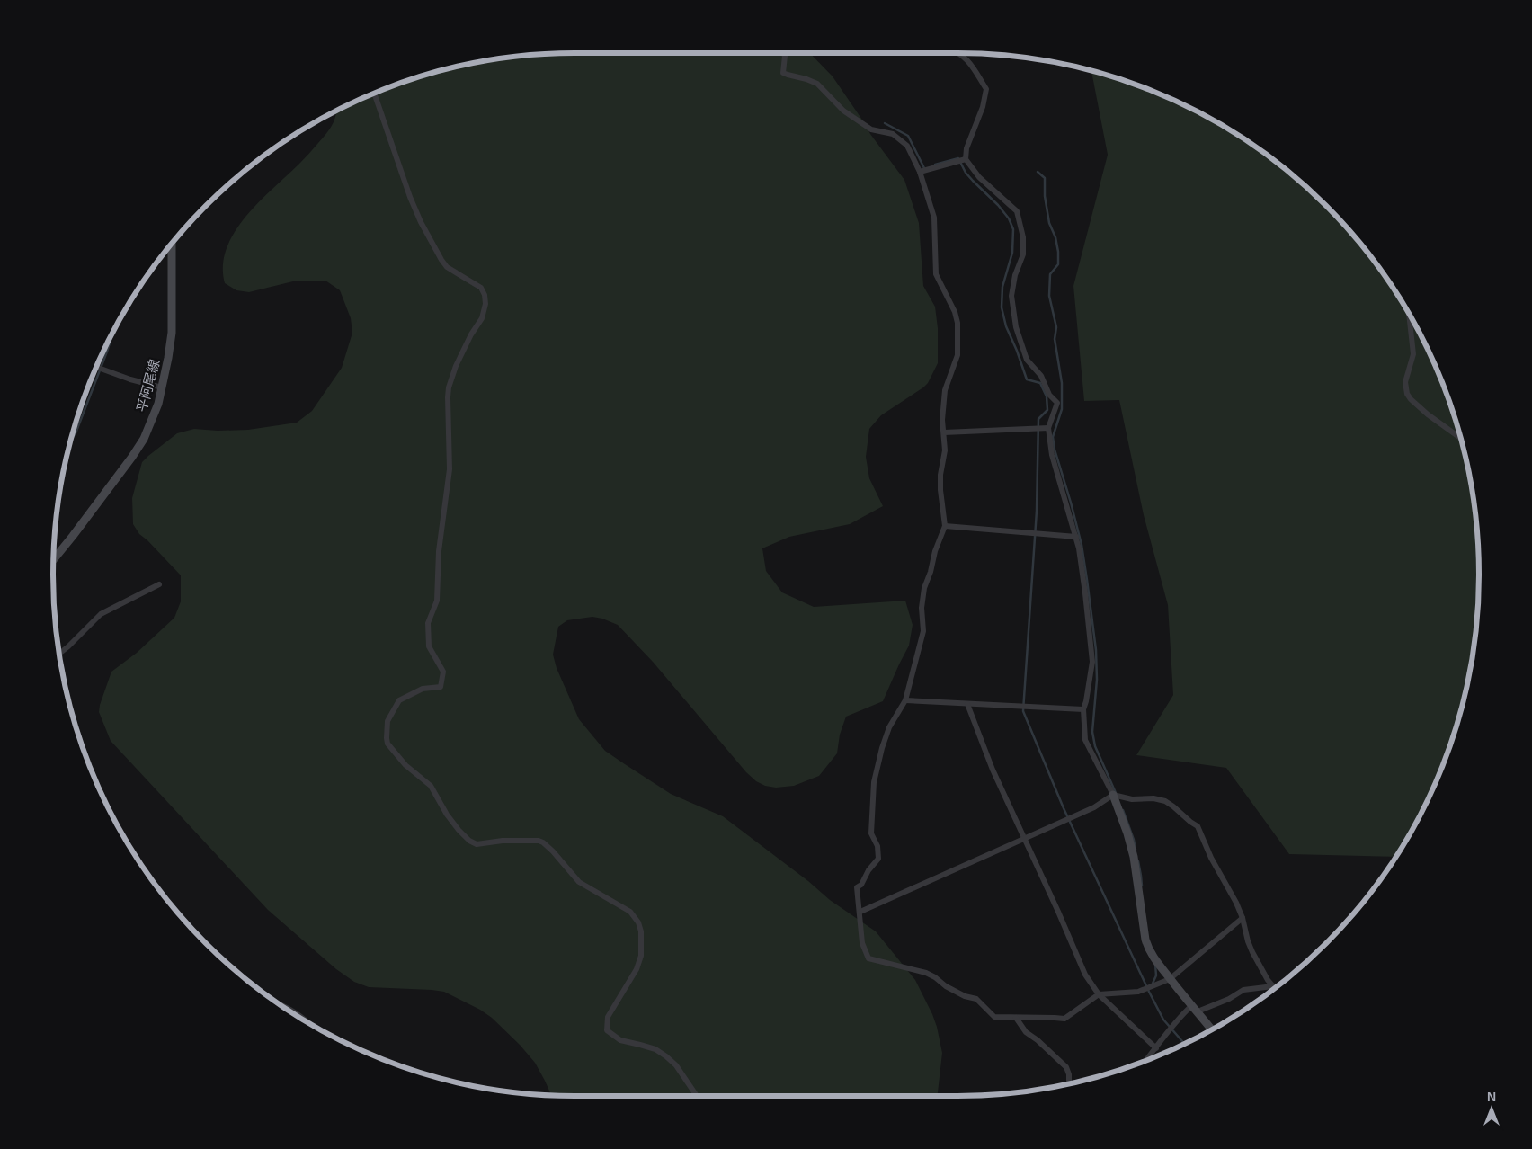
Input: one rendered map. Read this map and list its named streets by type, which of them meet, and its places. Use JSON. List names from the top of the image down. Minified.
{"streets":{"main road":["平阿尾線"]},"north":"top"}
